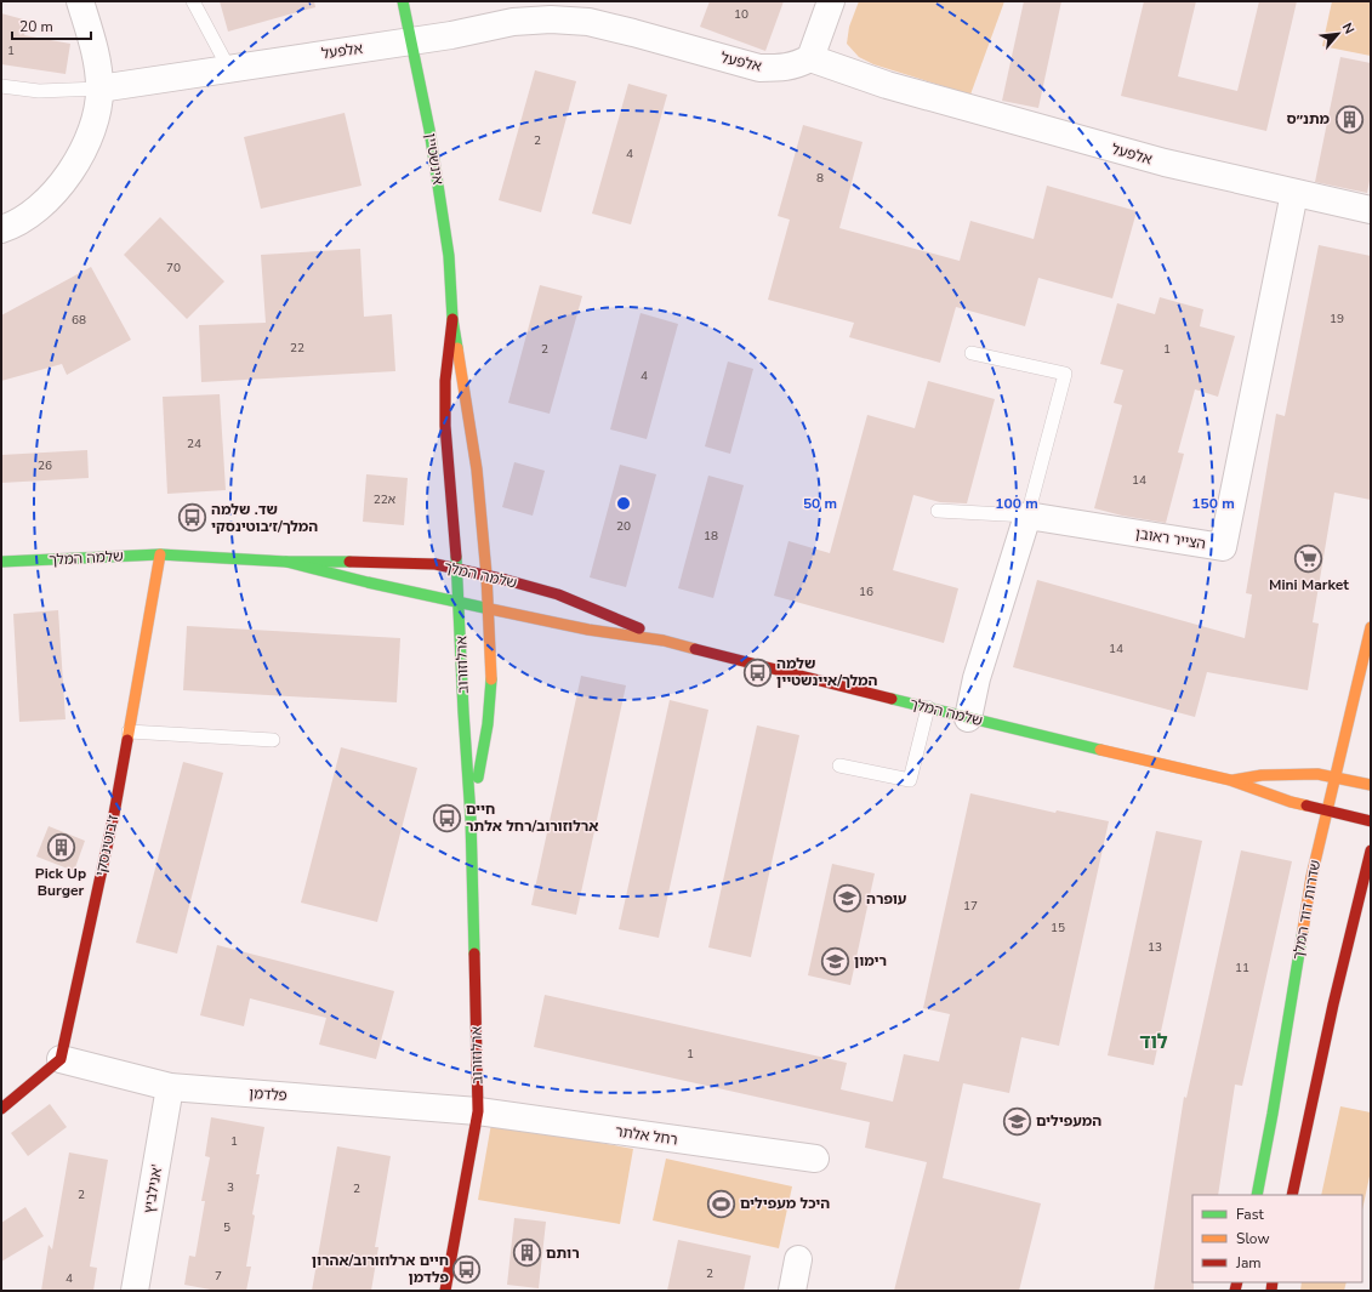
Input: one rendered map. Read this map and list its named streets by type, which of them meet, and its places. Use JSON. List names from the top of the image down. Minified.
{"streets":{"street":["אלפעל","אינשטיין","הצייר ראובן","שלמה המלך","ארלוזורוב","ז'בוטינסקי","שדרות דוד המלך","פלדמן","רחל אלתר","אנילביץ'"]},"crossings":[["אלפעל","אינשטיין"],["אלפעל","הצייר ראובן"],["אינשטיין","שלמה המלך"],["אינשטיין","ארלוזורוב"],["שלמה המלך","ארלוזורוב"],["שלמה המלך","ז'בוטינסקי"],["שלמה המלך","שדרות דוד המלך"],["ארלוזורוב","פלדמן"],["ארלוזורוב","רחל אלתר"],["ז'בוטינסקי","פלדמן"],["פלדמן","רחל אלתר"],["פלדמן","אנילביץ'"]],"districts":["לוד"],"places":{"building":["מתנ״ס","Pick Up Burger","רותם"],"bus stop":["שד. שלמה המלך/ז׳בוטינסקי","שלמה המלך/איינשטיין","חיים ארלוזורוב/רחל אלתר","חיים ארלוזורוב/אהרון פלדמן"],"supermarket":["Mini Market"],"school or university":["עופרה","רימון","המעפילים"],"sports":["היכל מעפילים"]},"house_numbers":["10","1","2","4","8","70","19","68","22","2","1","4","24","26","14","22א","20","18","16","14","17","15","13","11","1","1","3","2","2","5","2","7","4"],"legend":["Fast","Slow","Jam"],"scale_bar":"20 m","north":"top right","rings":["50 m","100 m","150 m"]}
